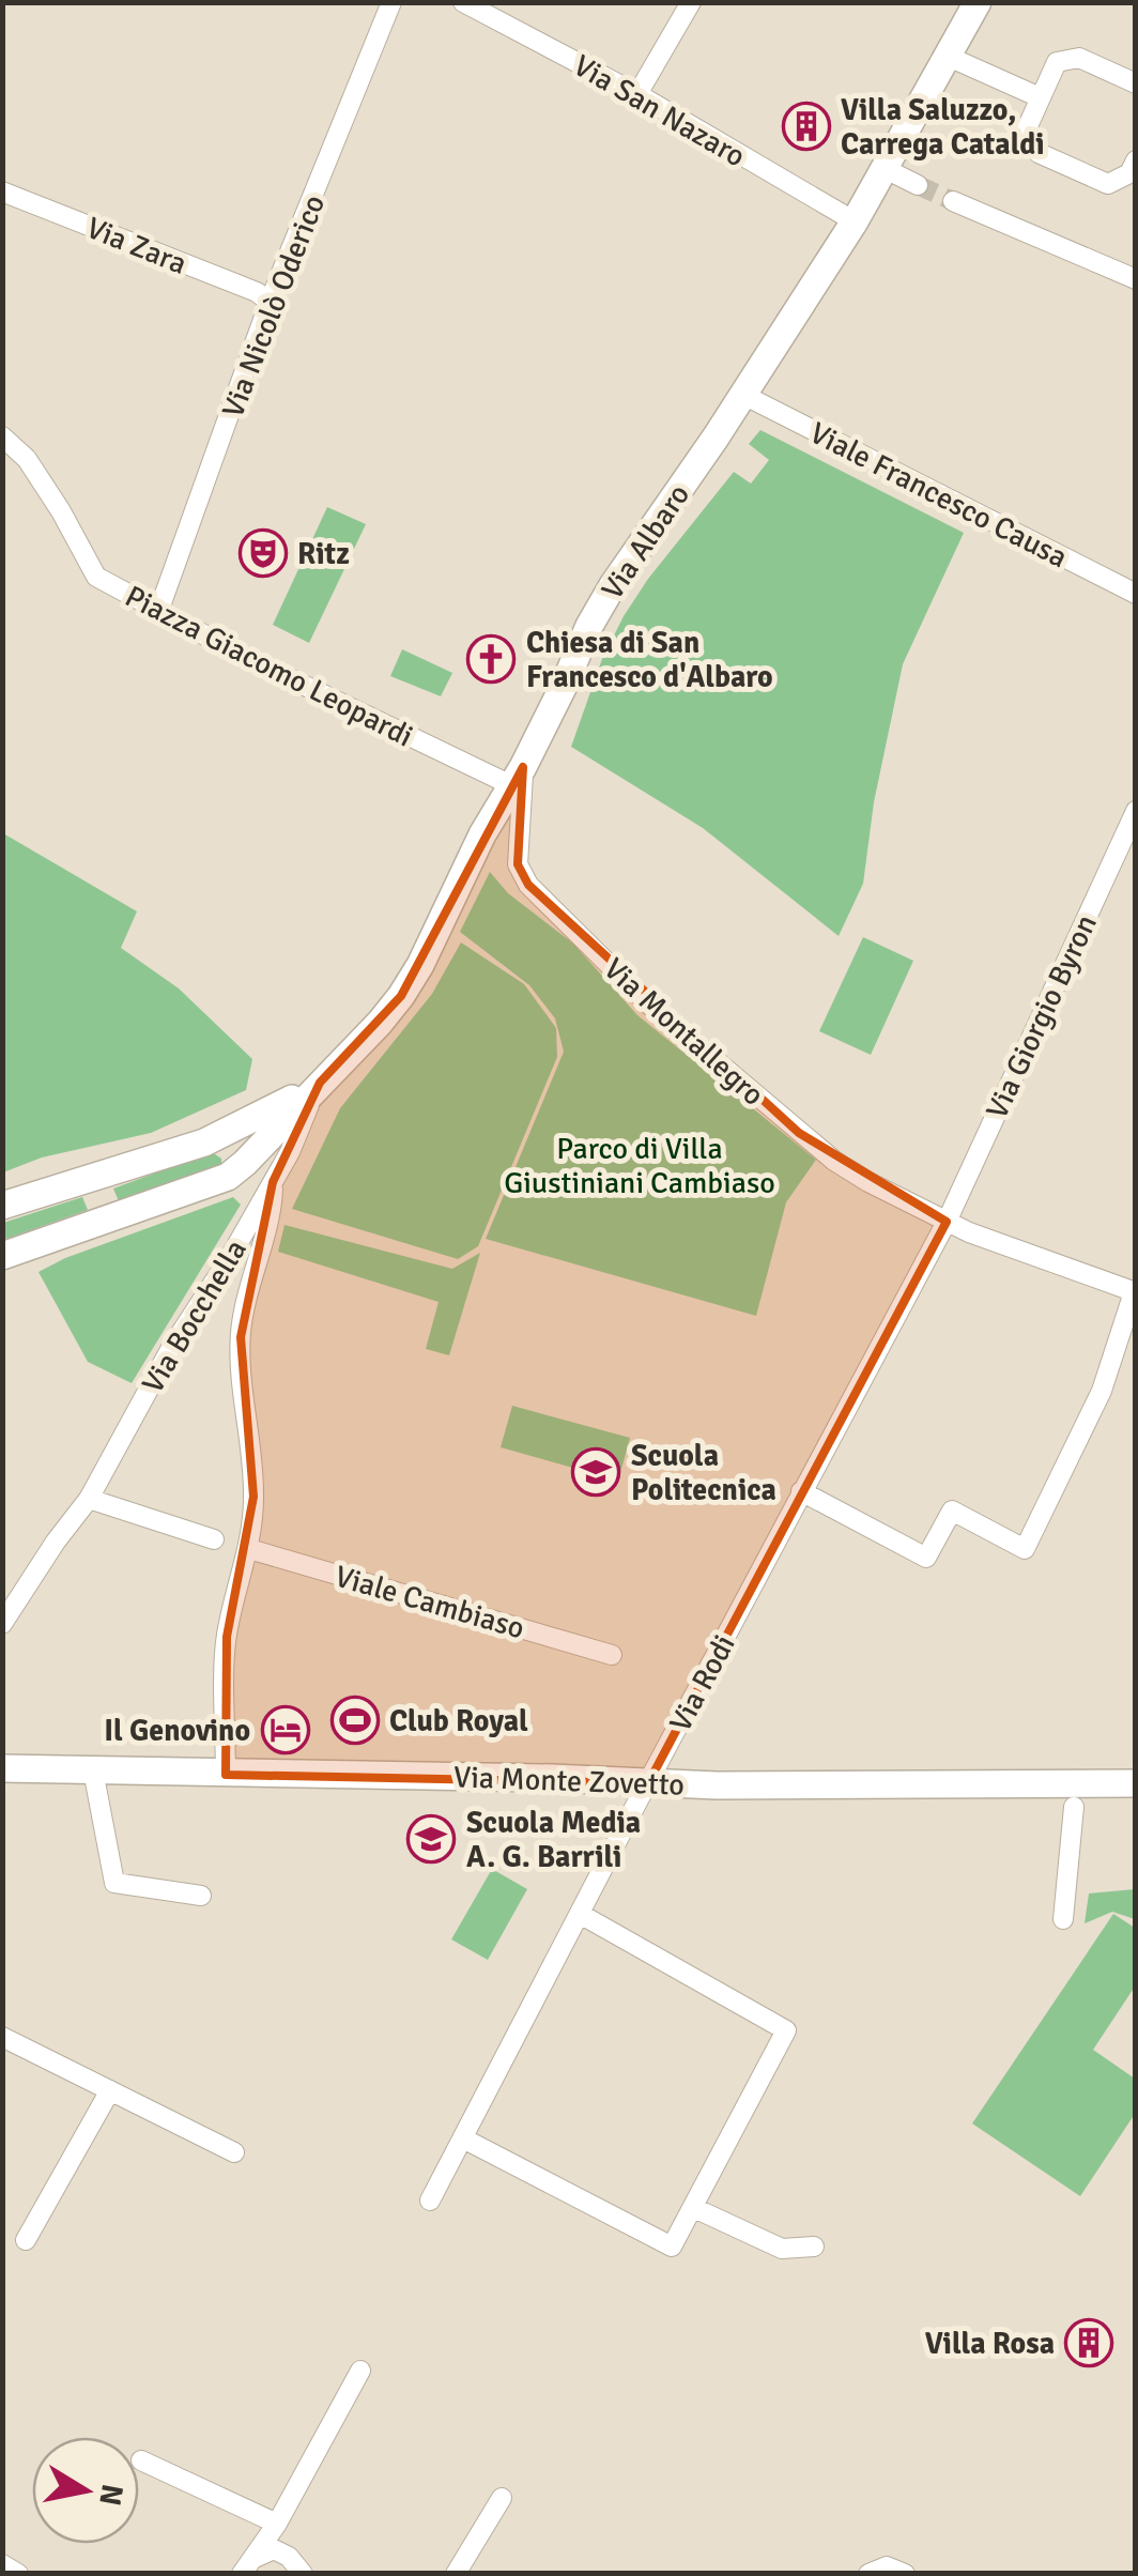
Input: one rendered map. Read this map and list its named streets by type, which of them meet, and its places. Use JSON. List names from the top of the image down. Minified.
{"streets":{"main road":["Via Albaro","Via Monte Zovetto"],"street":["Via San Nazaro","Via Zara","Via Nicolò Oderico","Viale Francesco Causa","Piazza Giacomo Leopardi","Via Giorgio Byron","Via Montallegro","Via Bocchella","Viale Cambiaso","Via Rodi"]},"crossings":[["Via San Nazaro","Via Albaro"],["Via Zara","Via Nicolò Oderico"],["Via Nicolò Oderico","Piazza Giacomo Leopardi"],["Viale Francesco Causa","Via Albaro"],["Via Albaro","Piazza Giacomo Leopardi"],["Via Albaro","Via Montallegro"],["Via Albaro","Via Bocchella"],["Piazza Giacomo Leopardi","Via Montallegro"],["Via Giorgio Byron","Via Montallegro"],["Via Giorgio Byron","Via Rodi"],["Via Montallegro","Via Rodi"],["Via Rodi","Via Monte Zovetto"]],"parks":["Parco di Villa Giustiniani Cambiaso"],"places":{"building":["Villa Saluzzo, Carrega Cataldi","Villa Rosa"],"theatre":["Ritz"],"church":["Chiesa di San Francesco d'Albaro"],"school or university":["Scuola Politecnica","Scuola Media A. G. Barrili"],"sports":["Club Royal"],"hotel":["Il Genovino"]},"north":"right"}
